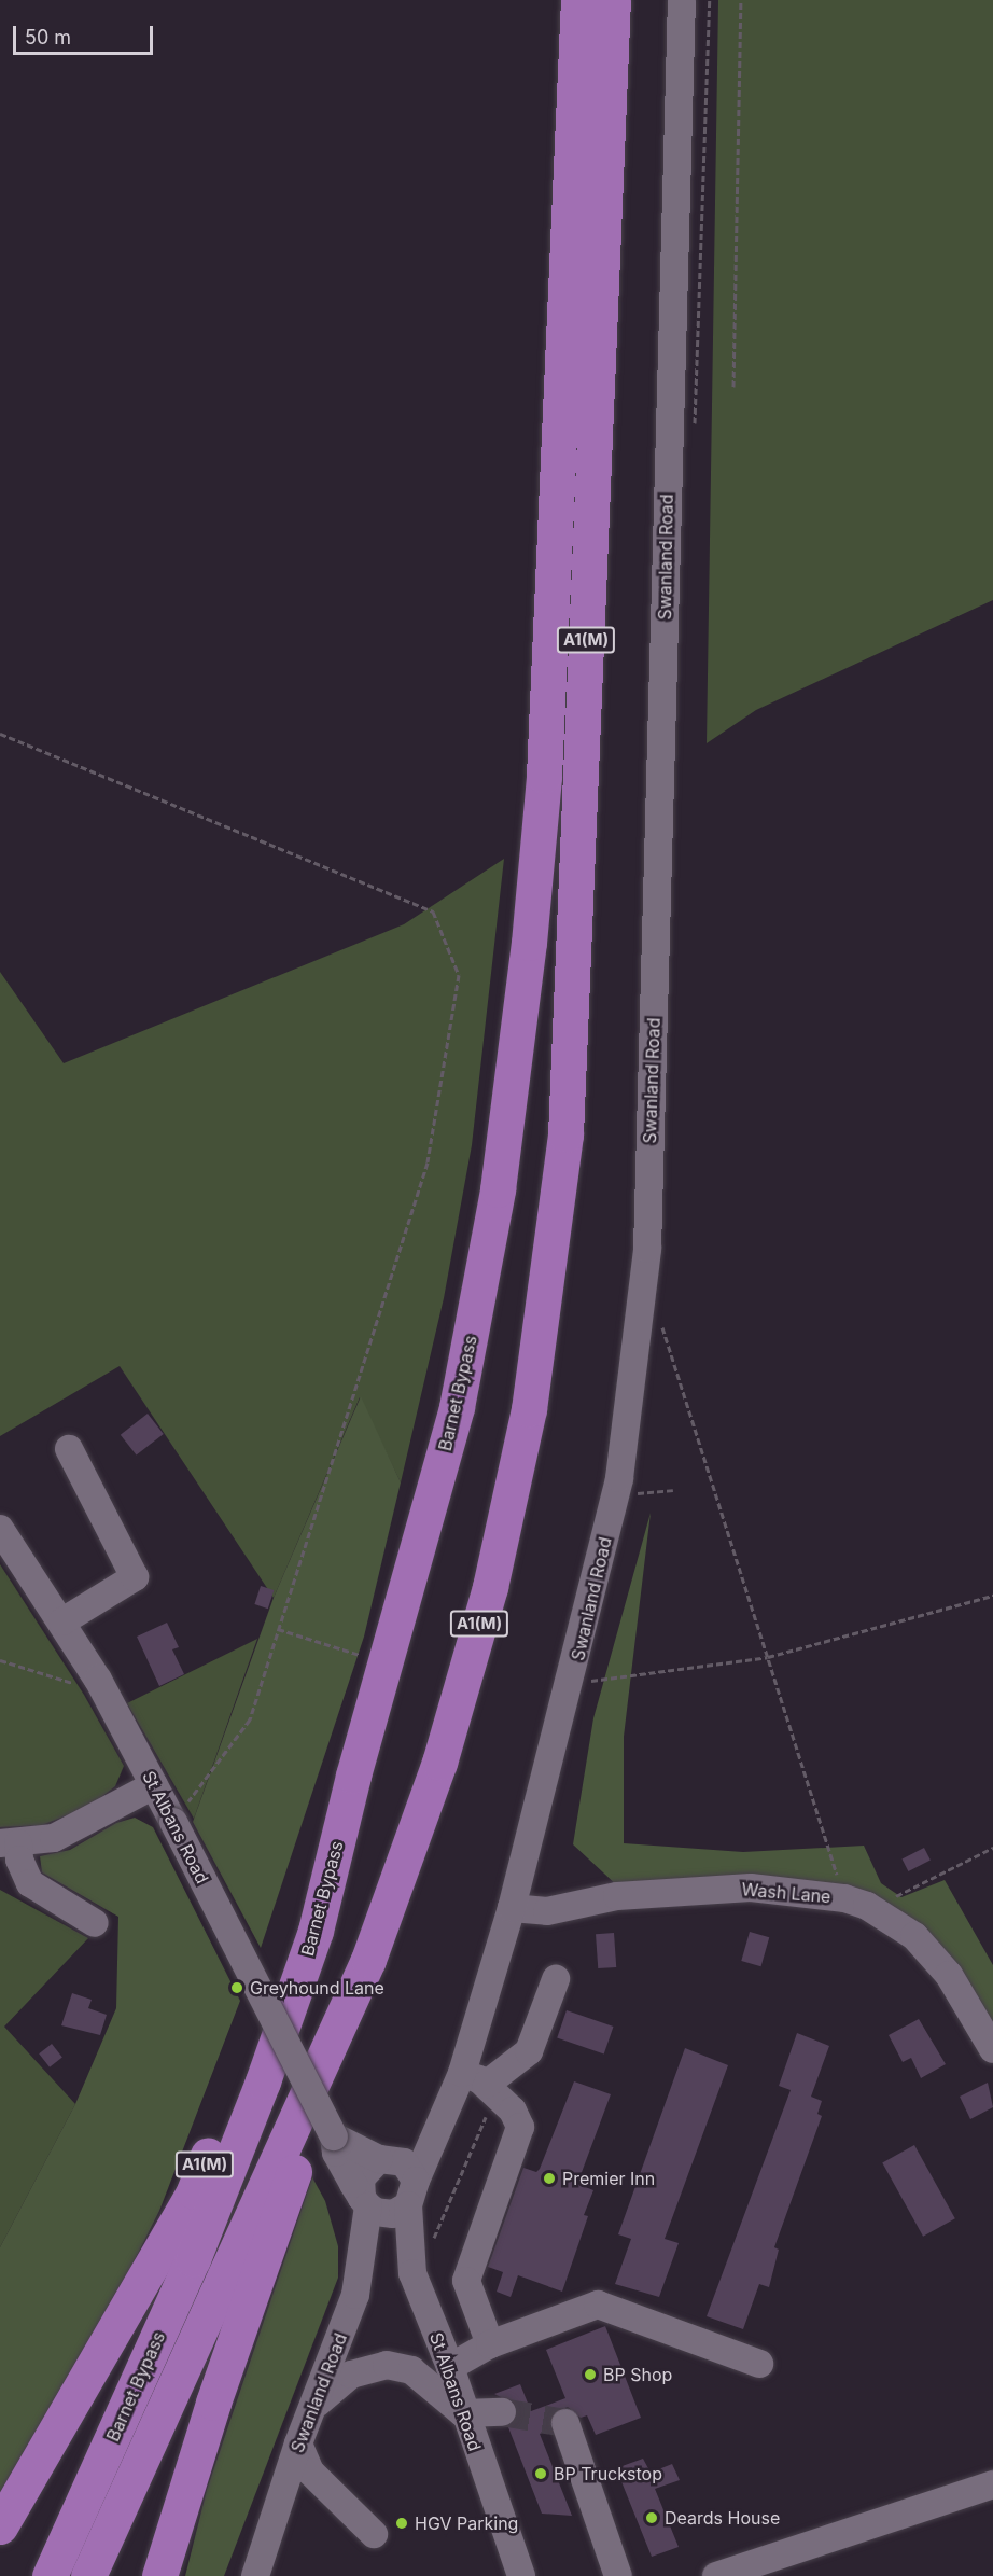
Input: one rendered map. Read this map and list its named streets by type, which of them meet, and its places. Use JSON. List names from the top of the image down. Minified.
{"streets":{"highway":["A1(M)","Barnet Bypass"],"street":["Swanland Road","St Albans Road","Wash Lane"]},"crossings":[["Swanland Road","St Albans Road"],["Swanland Road","Wash Lane"],["A1(M)","Barnet Bypass"]],"places":["Greyhound Lane","Premier Inn","BP Shop","BP Truckstop","Deards House","HGV Parking"],"scale_bar":"50 m"}
